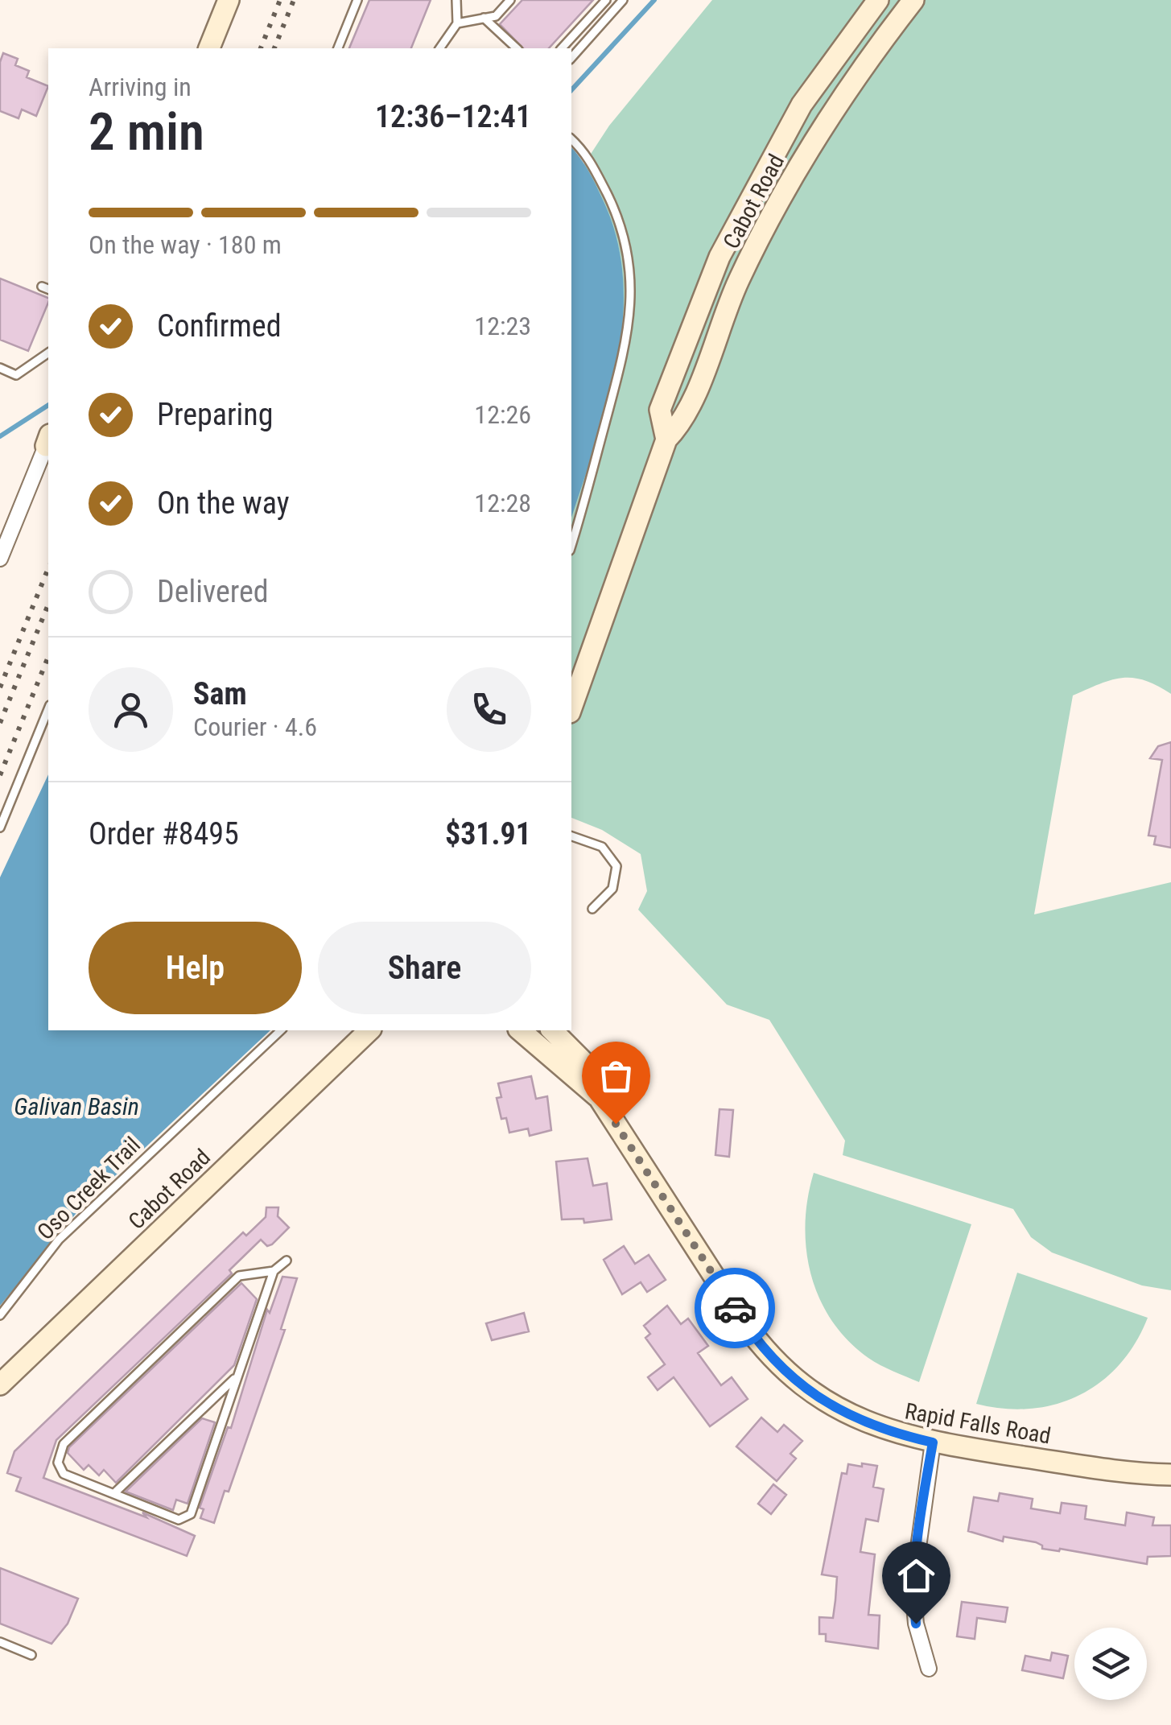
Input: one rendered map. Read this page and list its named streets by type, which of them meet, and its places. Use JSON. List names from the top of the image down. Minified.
{"streets":{"main road":["Cabot Road","Rapid Falls Road"],"lane":["Oso Creek Trail"]},"water":["Galivan Basin"],"page":{"heading":["2 min","Arriving in","12:36–12:41"],"panel":["Sam","Courier · 4.6","Order #8495","$31.91"],"bar":"On the way · 180 m","list":[["Confirmed","12:23"],["Preparing","12:26"],["On the way","12:28"],"Delivered"],"buttons":["Help","Share"]}}
